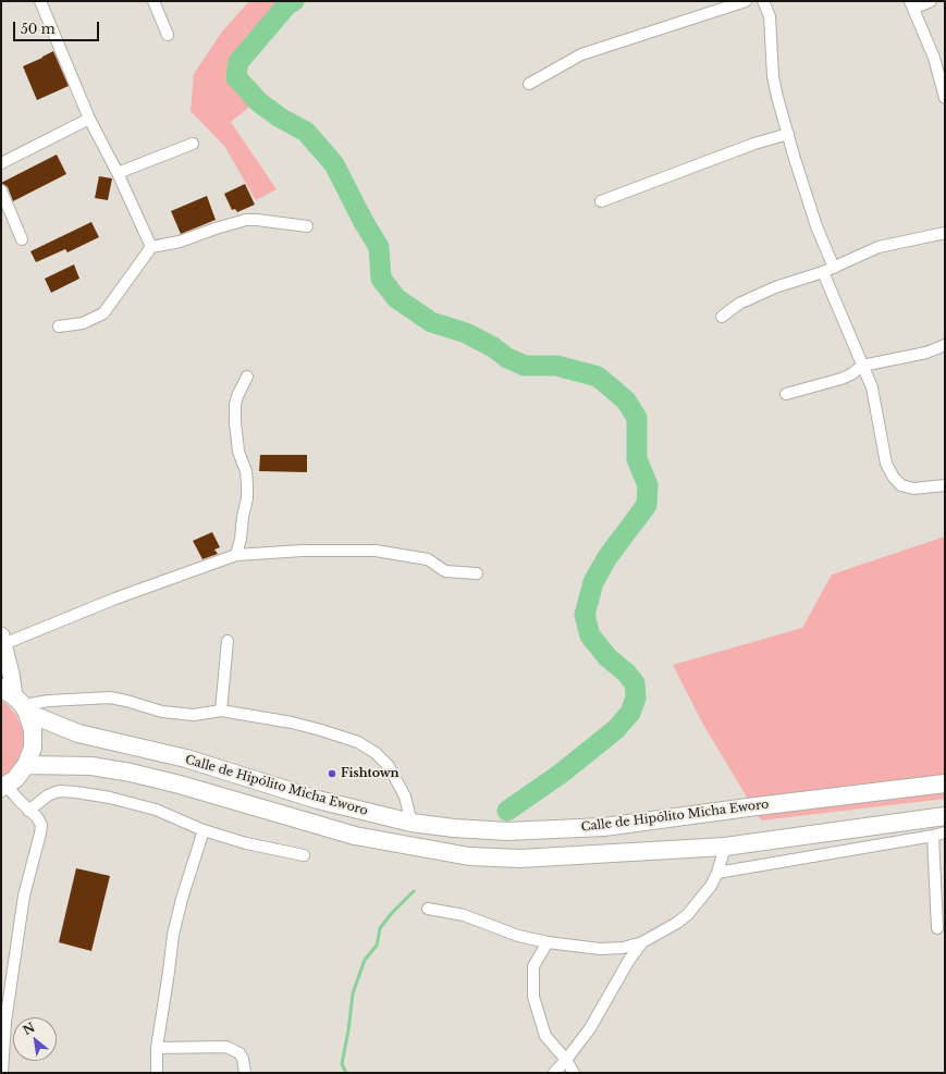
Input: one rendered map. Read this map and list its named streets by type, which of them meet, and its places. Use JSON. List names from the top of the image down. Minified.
{"streets":{"main road":["Calle de Hipólito Micha Eworo"]},"places":["Fishtown"],"scale_bar":"50 m","north":"top left"}
